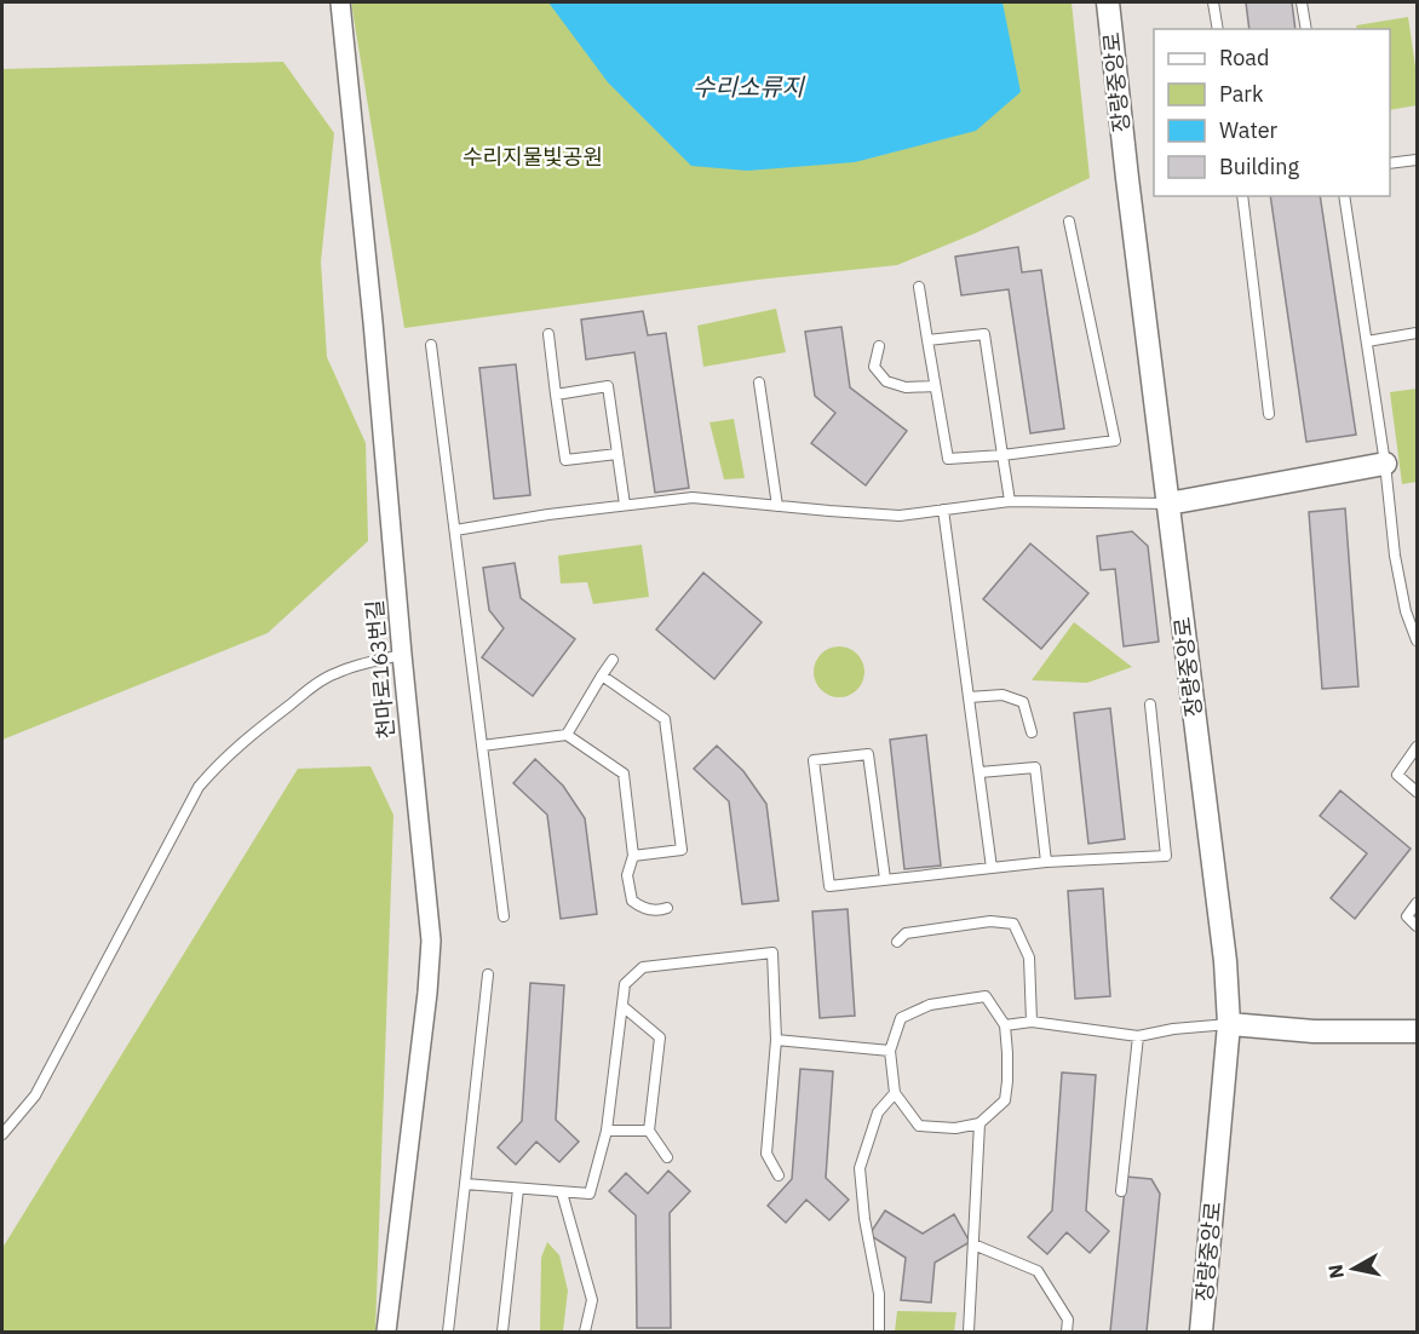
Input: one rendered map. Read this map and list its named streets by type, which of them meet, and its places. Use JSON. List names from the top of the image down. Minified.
{"streets":{"street":["장량중앙로","천마로163번길"]},"water":["수리소류지"],"parks":["수리지물빛공원"],"legend":["Road","Park","Water","Building"],"north":"left"}
